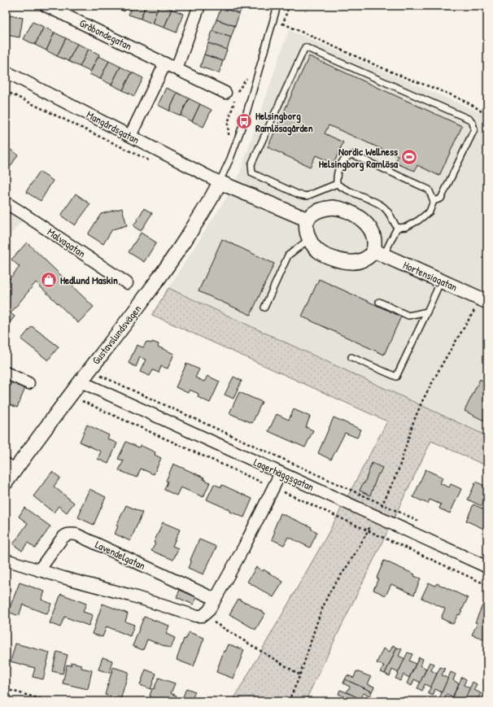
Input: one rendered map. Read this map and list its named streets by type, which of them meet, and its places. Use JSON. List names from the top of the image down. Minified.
{"streets":{"street":["Gråbondegatan","Mangårdsgatan","Malvagatan","Hortensiagatan","Gustavslundsvägen","Lagerhäggsgatan","Lavendelgatan"]},"crossings":[["Mangårdsgatan","Gustavslundsvägen"],["Gustavslundsvägen","Lagerhäggsgatan"]],"places":{"bus stop":["Helsingborg Ramlösagården"],"sports":["Nordic Wellness Helsingborg Ramlösa"],"shop":["Hedlund Maskin"]}}
